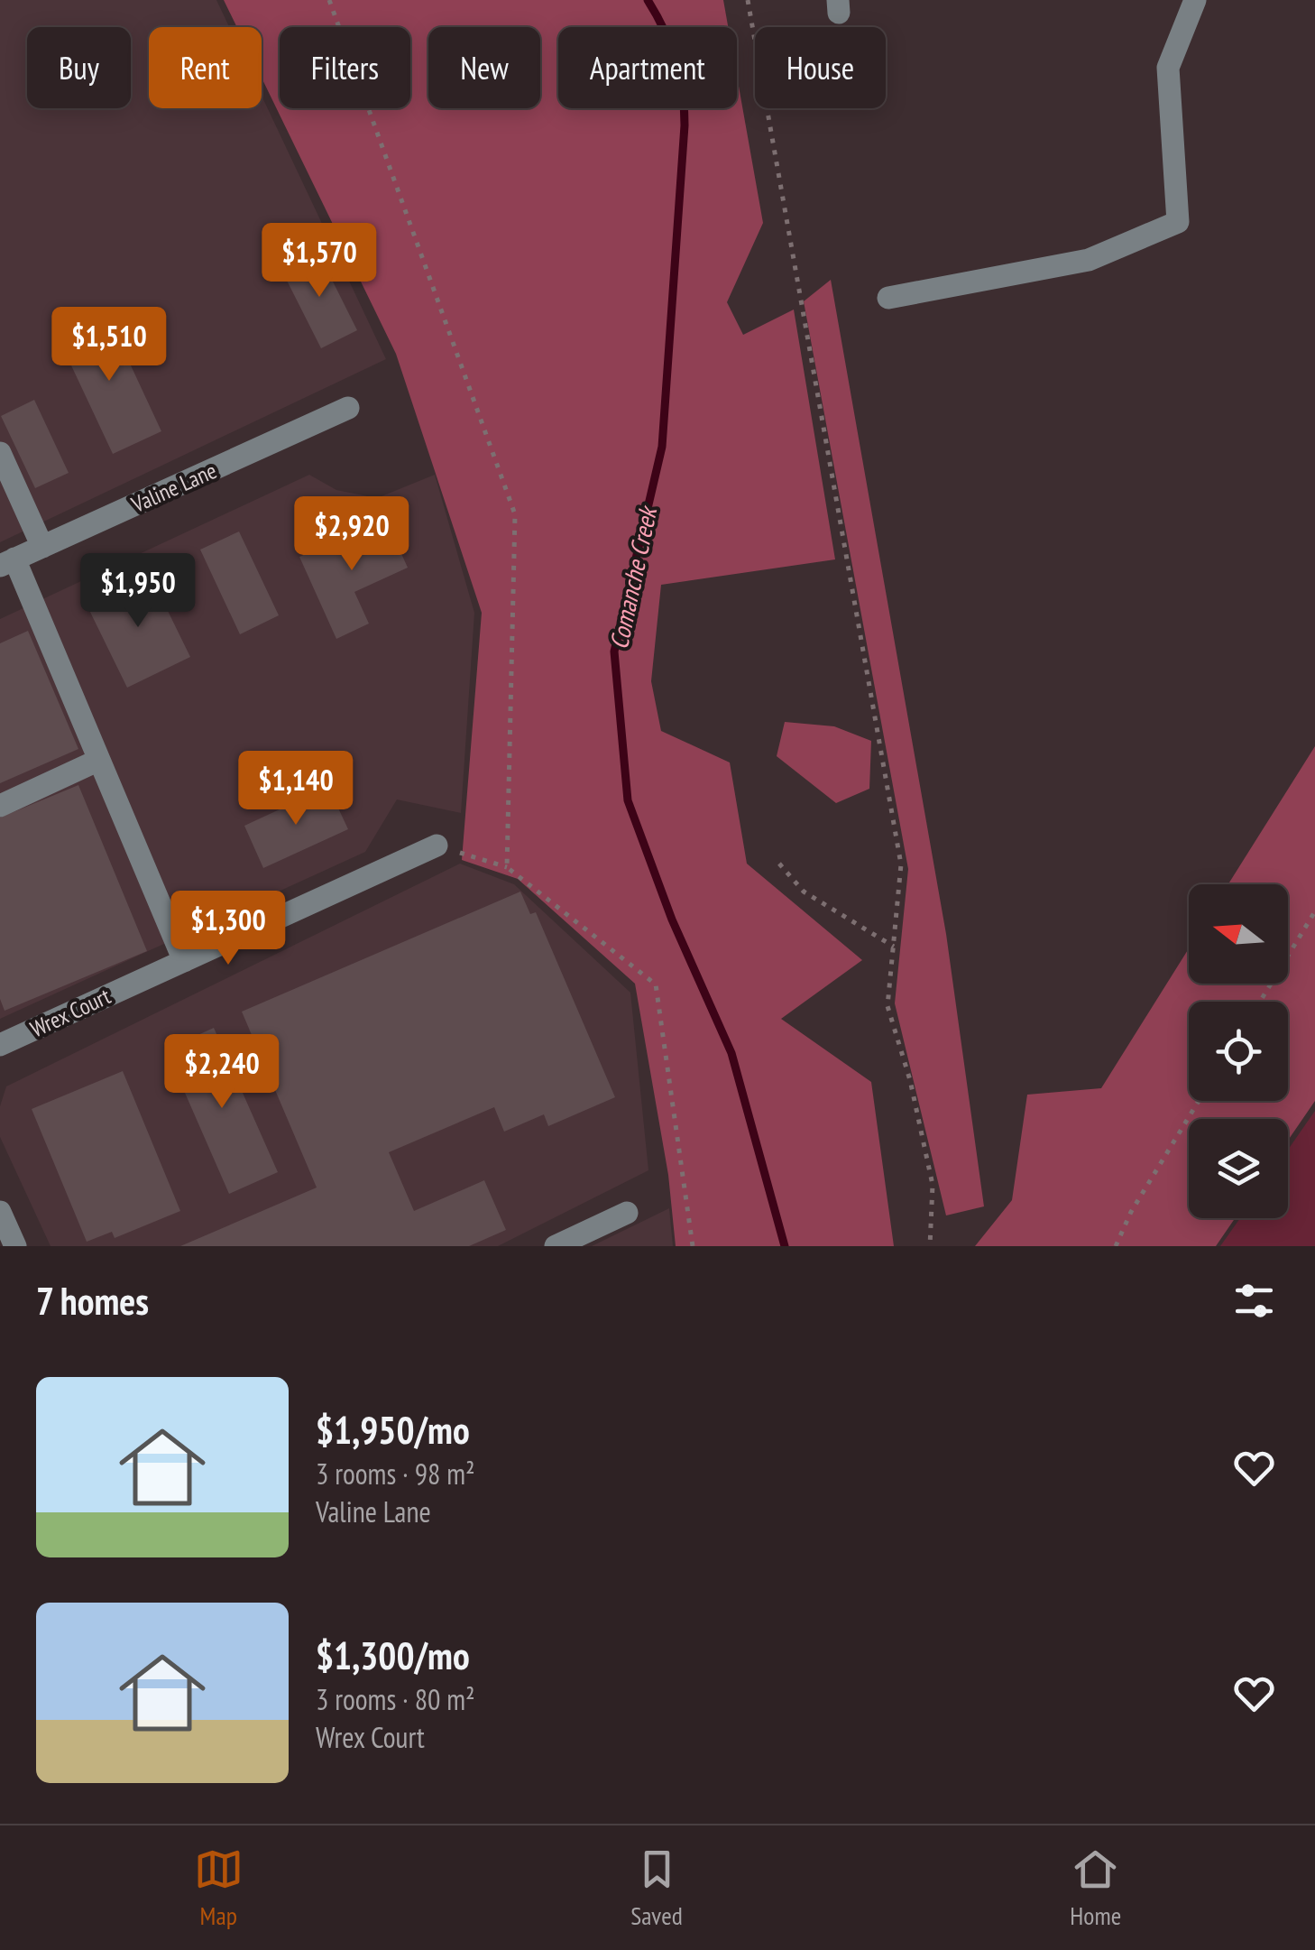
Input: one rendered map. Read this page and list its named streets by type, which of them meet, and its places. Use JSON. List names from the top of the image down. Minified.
{"streets":{"street":["Valine Lane","Wrex Court"]},"water":["Comanche Creek"],"north":"left","page":{"chip":["Buy","Rent","Filters","New","Apartment","House"],"price":["$1,570","$1,510","$2,920","$1,950","$1,140","$1,300","$2,240"],"heading":"7 homes","list":[{"name":"$1,950/mo","note":"3 rooms · 98 m² · Valine Lane"},{"name":"$1,300/mo","note":"3 rooms · 80 m² · Wrex Court"}],"tabs":["Map","Saved","Home"]}}
